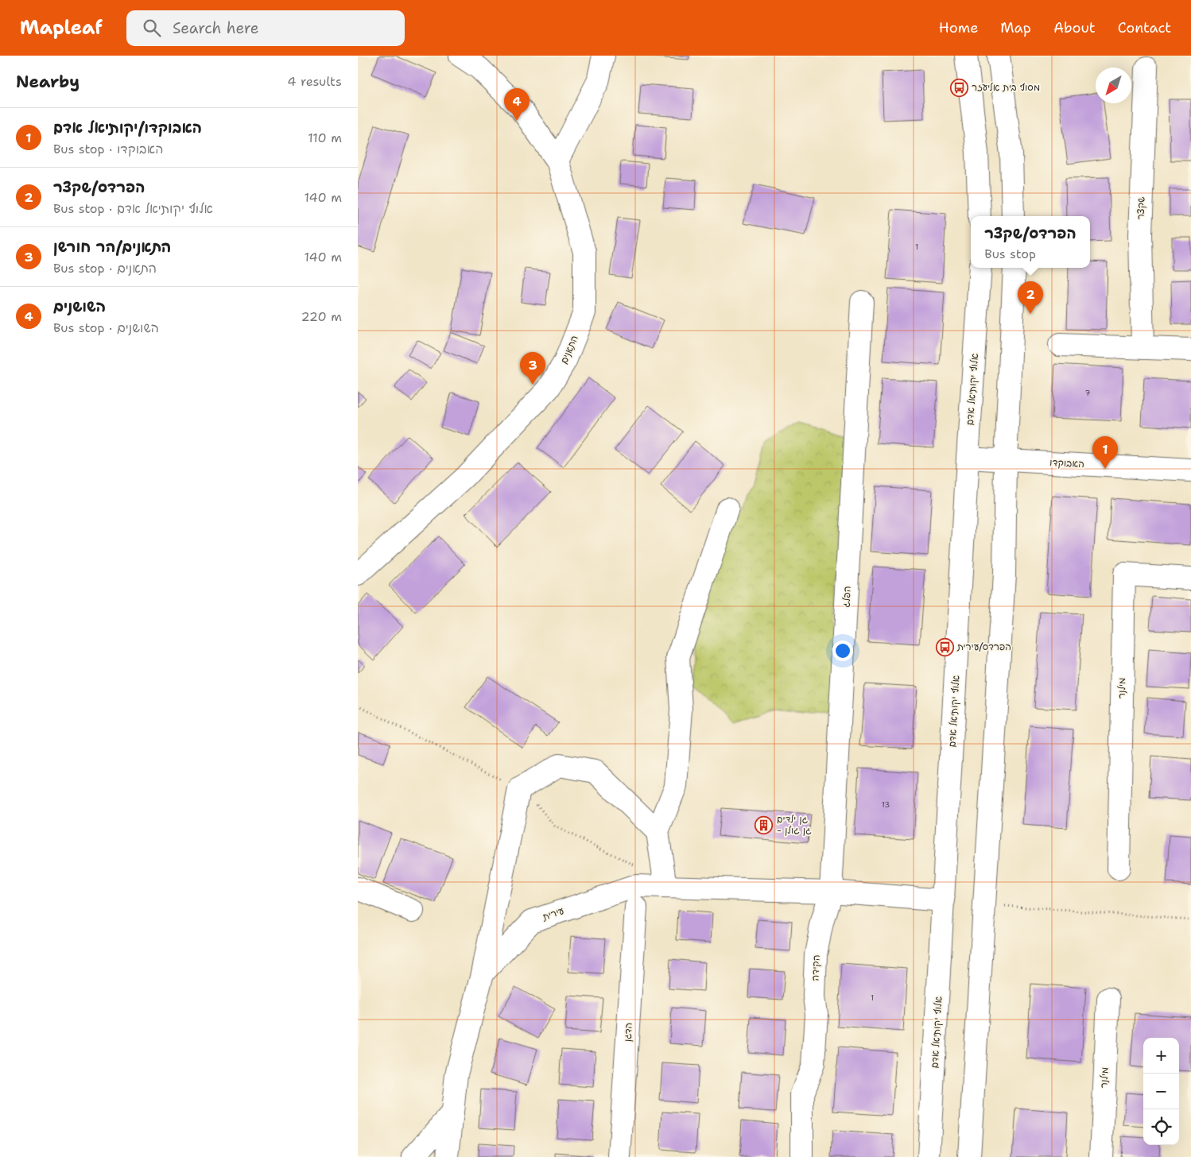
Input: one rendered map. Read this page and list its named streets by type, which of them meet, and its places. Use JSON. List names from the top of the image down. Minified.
{"streets":{"street":["שקצר","התאנים","אלוף יקותיאל אדם","האבוקדו","הפלג","מילנר","עירית","הקידה","הדגן"]},"crossings":[["אלוף יקותיאל אדם","האבוקדו"],["הפלג","עירית"],["הפלג","הקידה"],["עירית","הקידה"]],"places":{"bus stop":["מסוף בית אליעזר","הפרדס/עירית"],"building":["גן ילדים - גן גולן"]},"house_numbers":["1","7","13","1"],"north":"bottom left","page":{"header":"Mapleaf","search":"Search here","nav":["Home","Map","About","Contact"],"heading":["Nearby","4 results"],"pins":["4","2","3","1"],"list":[{"mark":"1","name":"האבוקדו/יקותיאל אדם","note":"Bus stop · האבוקדו","value":"110 m"},{"mark":"2","name":"הפרדס/שקצר","note":"Bus stop · אלוף יקותיאל אדם","value":"140 m"},{"mark":"3","name":"התאנים/הר חורשן","note":"Bus stop · התאנים","value":"140 m"},{"mark":"4","name":"השושנים","note":"Bus stop · השושנים","value":"220 m"}],"popup":["הפרדס/שקצר","Bus stop"],"map_buttons":["+","−"]}}
